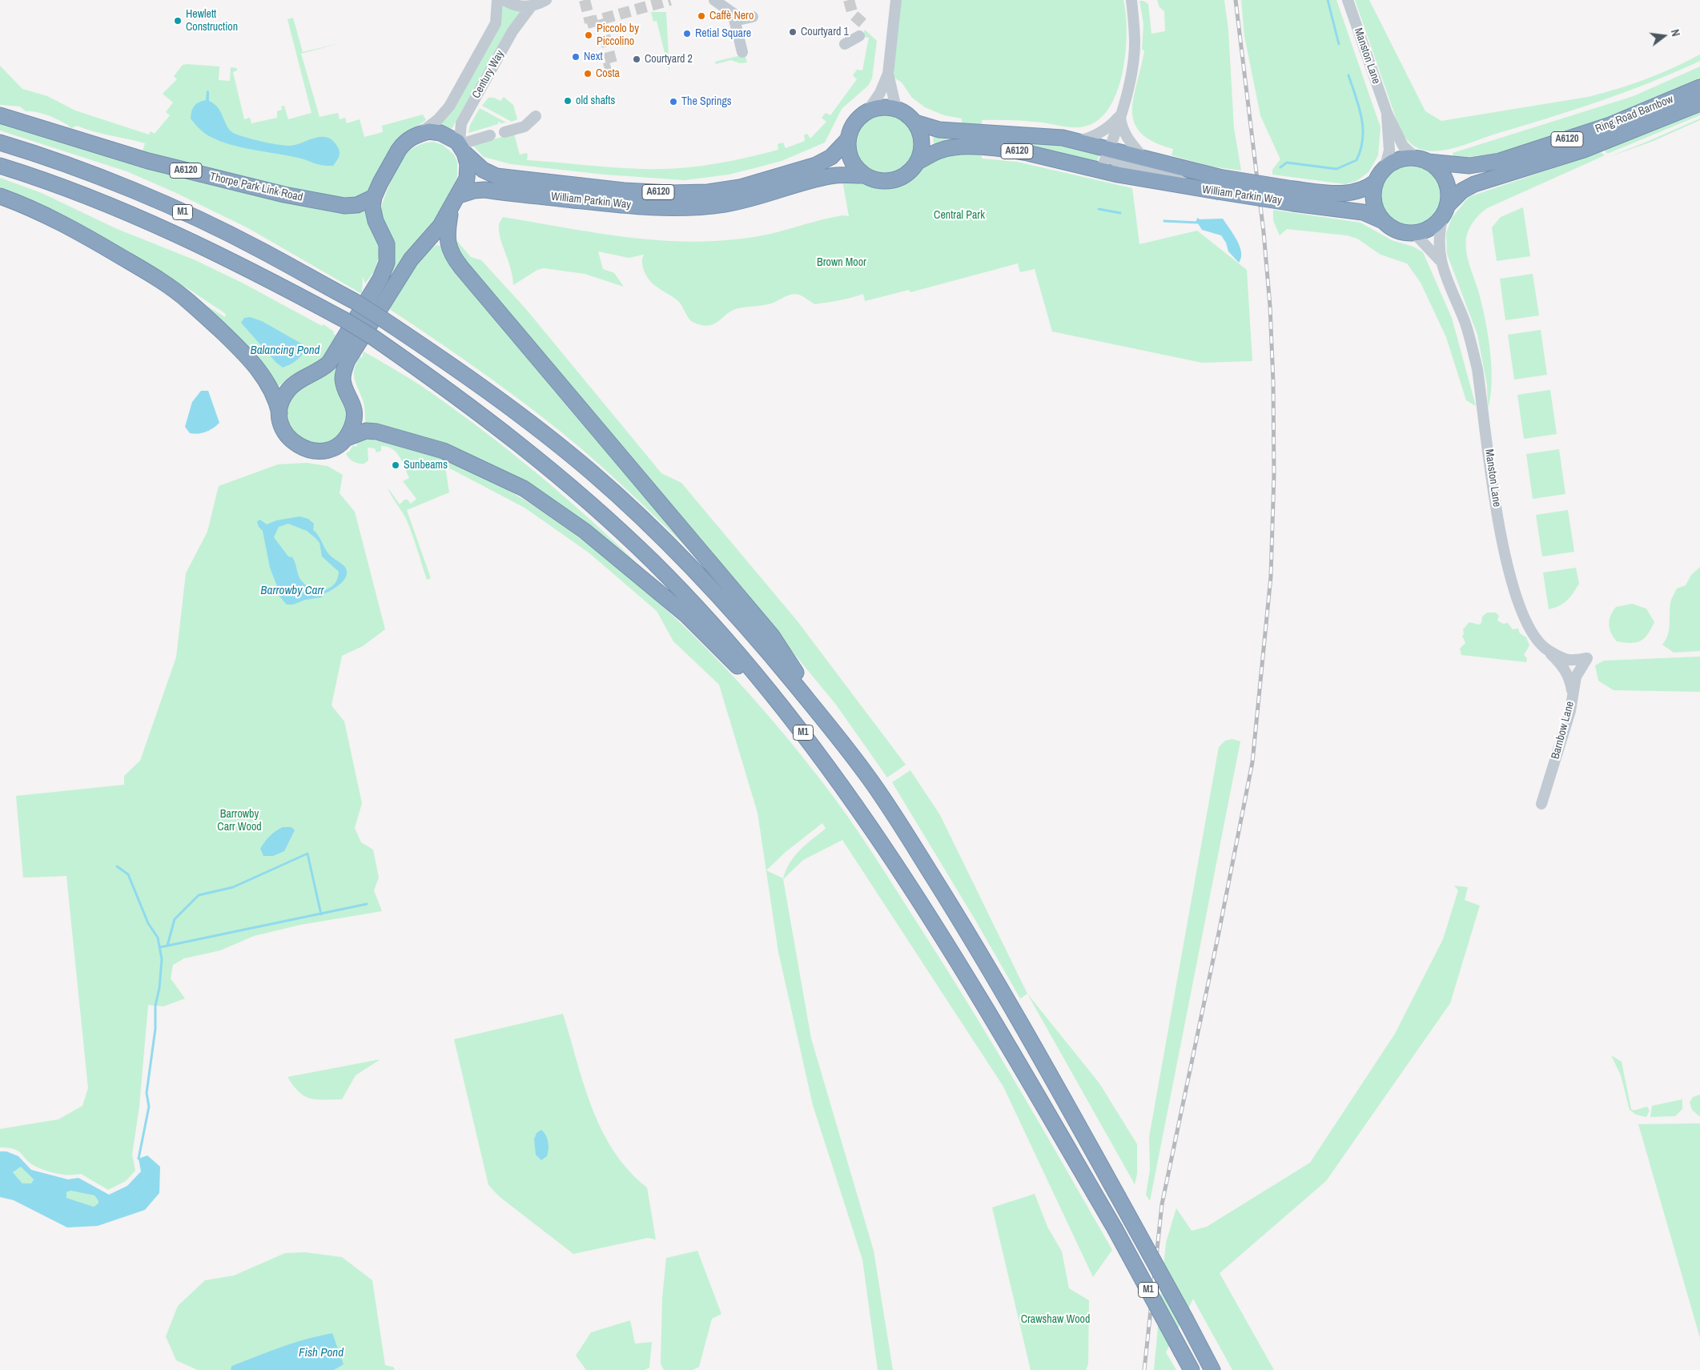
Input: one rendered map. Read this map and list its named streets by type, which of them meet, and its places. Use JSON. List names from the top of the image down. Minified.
{"streets":{"highway":["Ring Road Barnbow","A6120","Thorpe Park Link Road","William Parkin Way","M1"],"street":["Manston Lane","Century Way","Barnbow Lane"]},"crossings":[["Manston Lane","Ring Road Barnbow"],["Manston Lane","William Parkin Way"],["Manston Lane","Barnbow Lane"],["Century Way","William Parkin Way"],["Ring Road Barnbow","William Parkin Way"],["William Parkin Way","M1"]],"water":["Balancing Pond","Barrowby Carr","Fish Pond"],"parks":["Central Park","Brown Moor","Barrowby Carr Wood","Crawshaw Wood"],"places":["Caffè Nero","Hewlett Construction","Courtyard 1","Retial Square","Piccolo by Piccolino","Next","Courtyard 2","Costa","old shafts","The Springs","Sunbeams"],"north":"right"}
